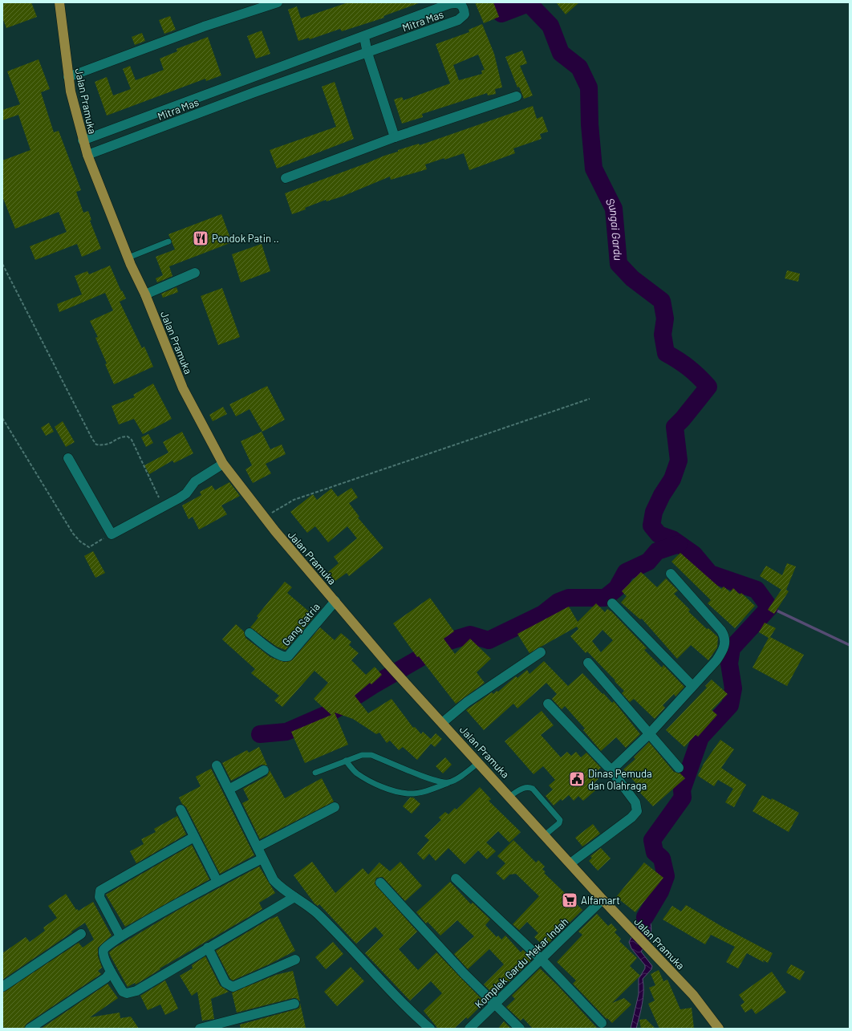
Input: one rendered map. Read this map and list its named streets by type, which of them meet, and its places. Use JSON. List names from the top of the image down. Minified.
{"streets":{"main road":["Jalan Pramuka"],"street":["Mitra Mas","Gang Satria","Komplek Gardu Mekar Indah"]},"crossings":[["Mitra Mas","Jalan Pramuka"],["Jalan Pramuka","Gang Satria"],["Jalan Pramuka","Komplek Gardu Mekar Indah"]],"water":["Sungai Gardu"],"places":{"restaurant":["Pondok Patin .."],"public building":["Dinas Pemuda dan Olahraga"],"supermarket":["Alfamart"]}}
